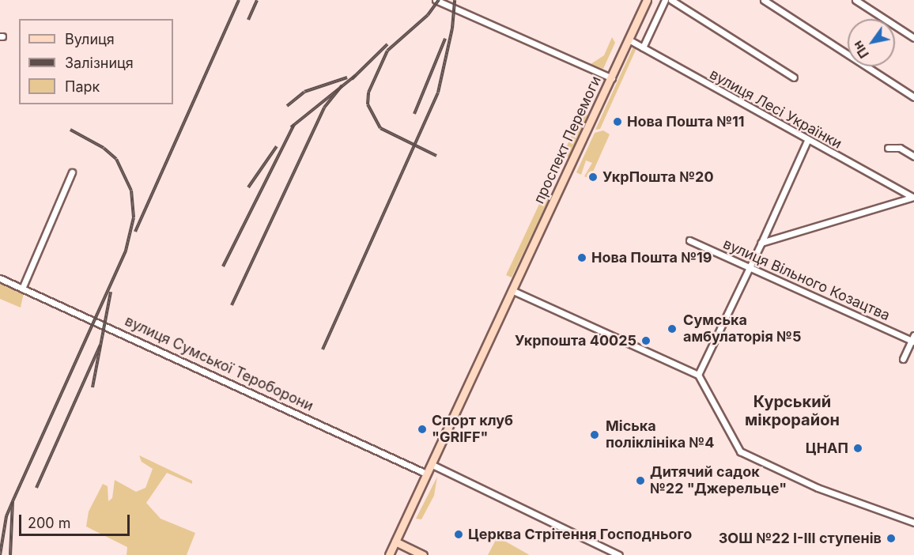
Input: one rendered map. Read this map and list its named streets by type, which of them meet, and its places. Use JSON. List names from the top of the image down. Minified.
{"streets":{"main road":["проспект Перемоги"],"street":["вулиця Лесі Українки","вулиця Вільного Козацтва","вулиця Сумської Тероборони"]},"crossings":[["вулиця Лесі Українки","проспект Перемоги"],["проспект Перемоги","вулиця Сумської Тероборони"]],"districts":["Курський мікрорайон"],"places":["Нова Пошта №11","УкрПошта №20","Нова Пошта №19","Сумська амбулаторія №5","Укрпошта 40025","Спорт клуб \"GRIFF\"","Міська поліклініка №4","ЦНАП","Дитячий садок №22 \"Джерельце\"","Церква Стрітення Господнього","ЗОШ №22 І-ІІІ ступенів"],"legend":["Вулиця","Залізниця","Парк"],"scale_bar":"200 m","north":"bottom left"}
